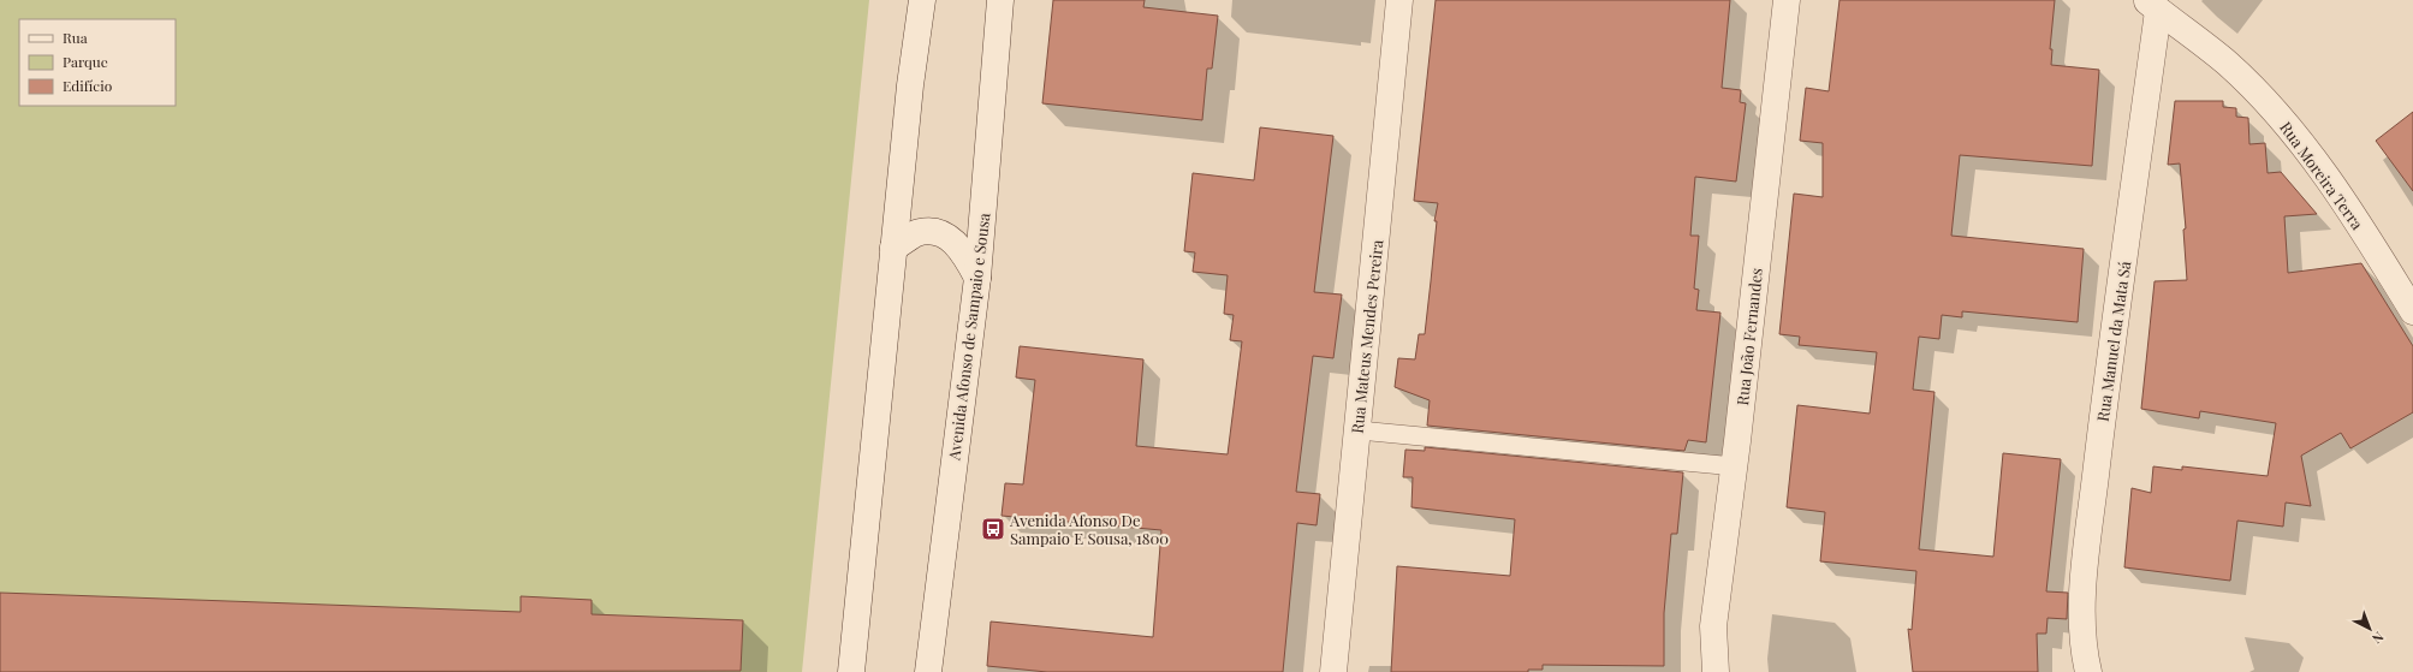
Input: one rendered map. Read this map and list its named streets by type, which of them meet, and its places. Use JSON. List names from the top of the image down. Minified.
{"streets":{"street":["Rua Moreira Terra","Avenida Afonso de Sampaio e Sousa","Rua Mateus Mendes Pereira","Rua João Fernandes","Rua Manuel da Mata Sá"]},"crossings":[["Rua Moreira Terra","Rua Manuel da Mata Sá"]],"places":{"bus stop":["Avenida Afonso De Sampaio E Sousa, 1800"]},"legend":["Rua","Parque","Edifício"],"north":"bottom right"}
